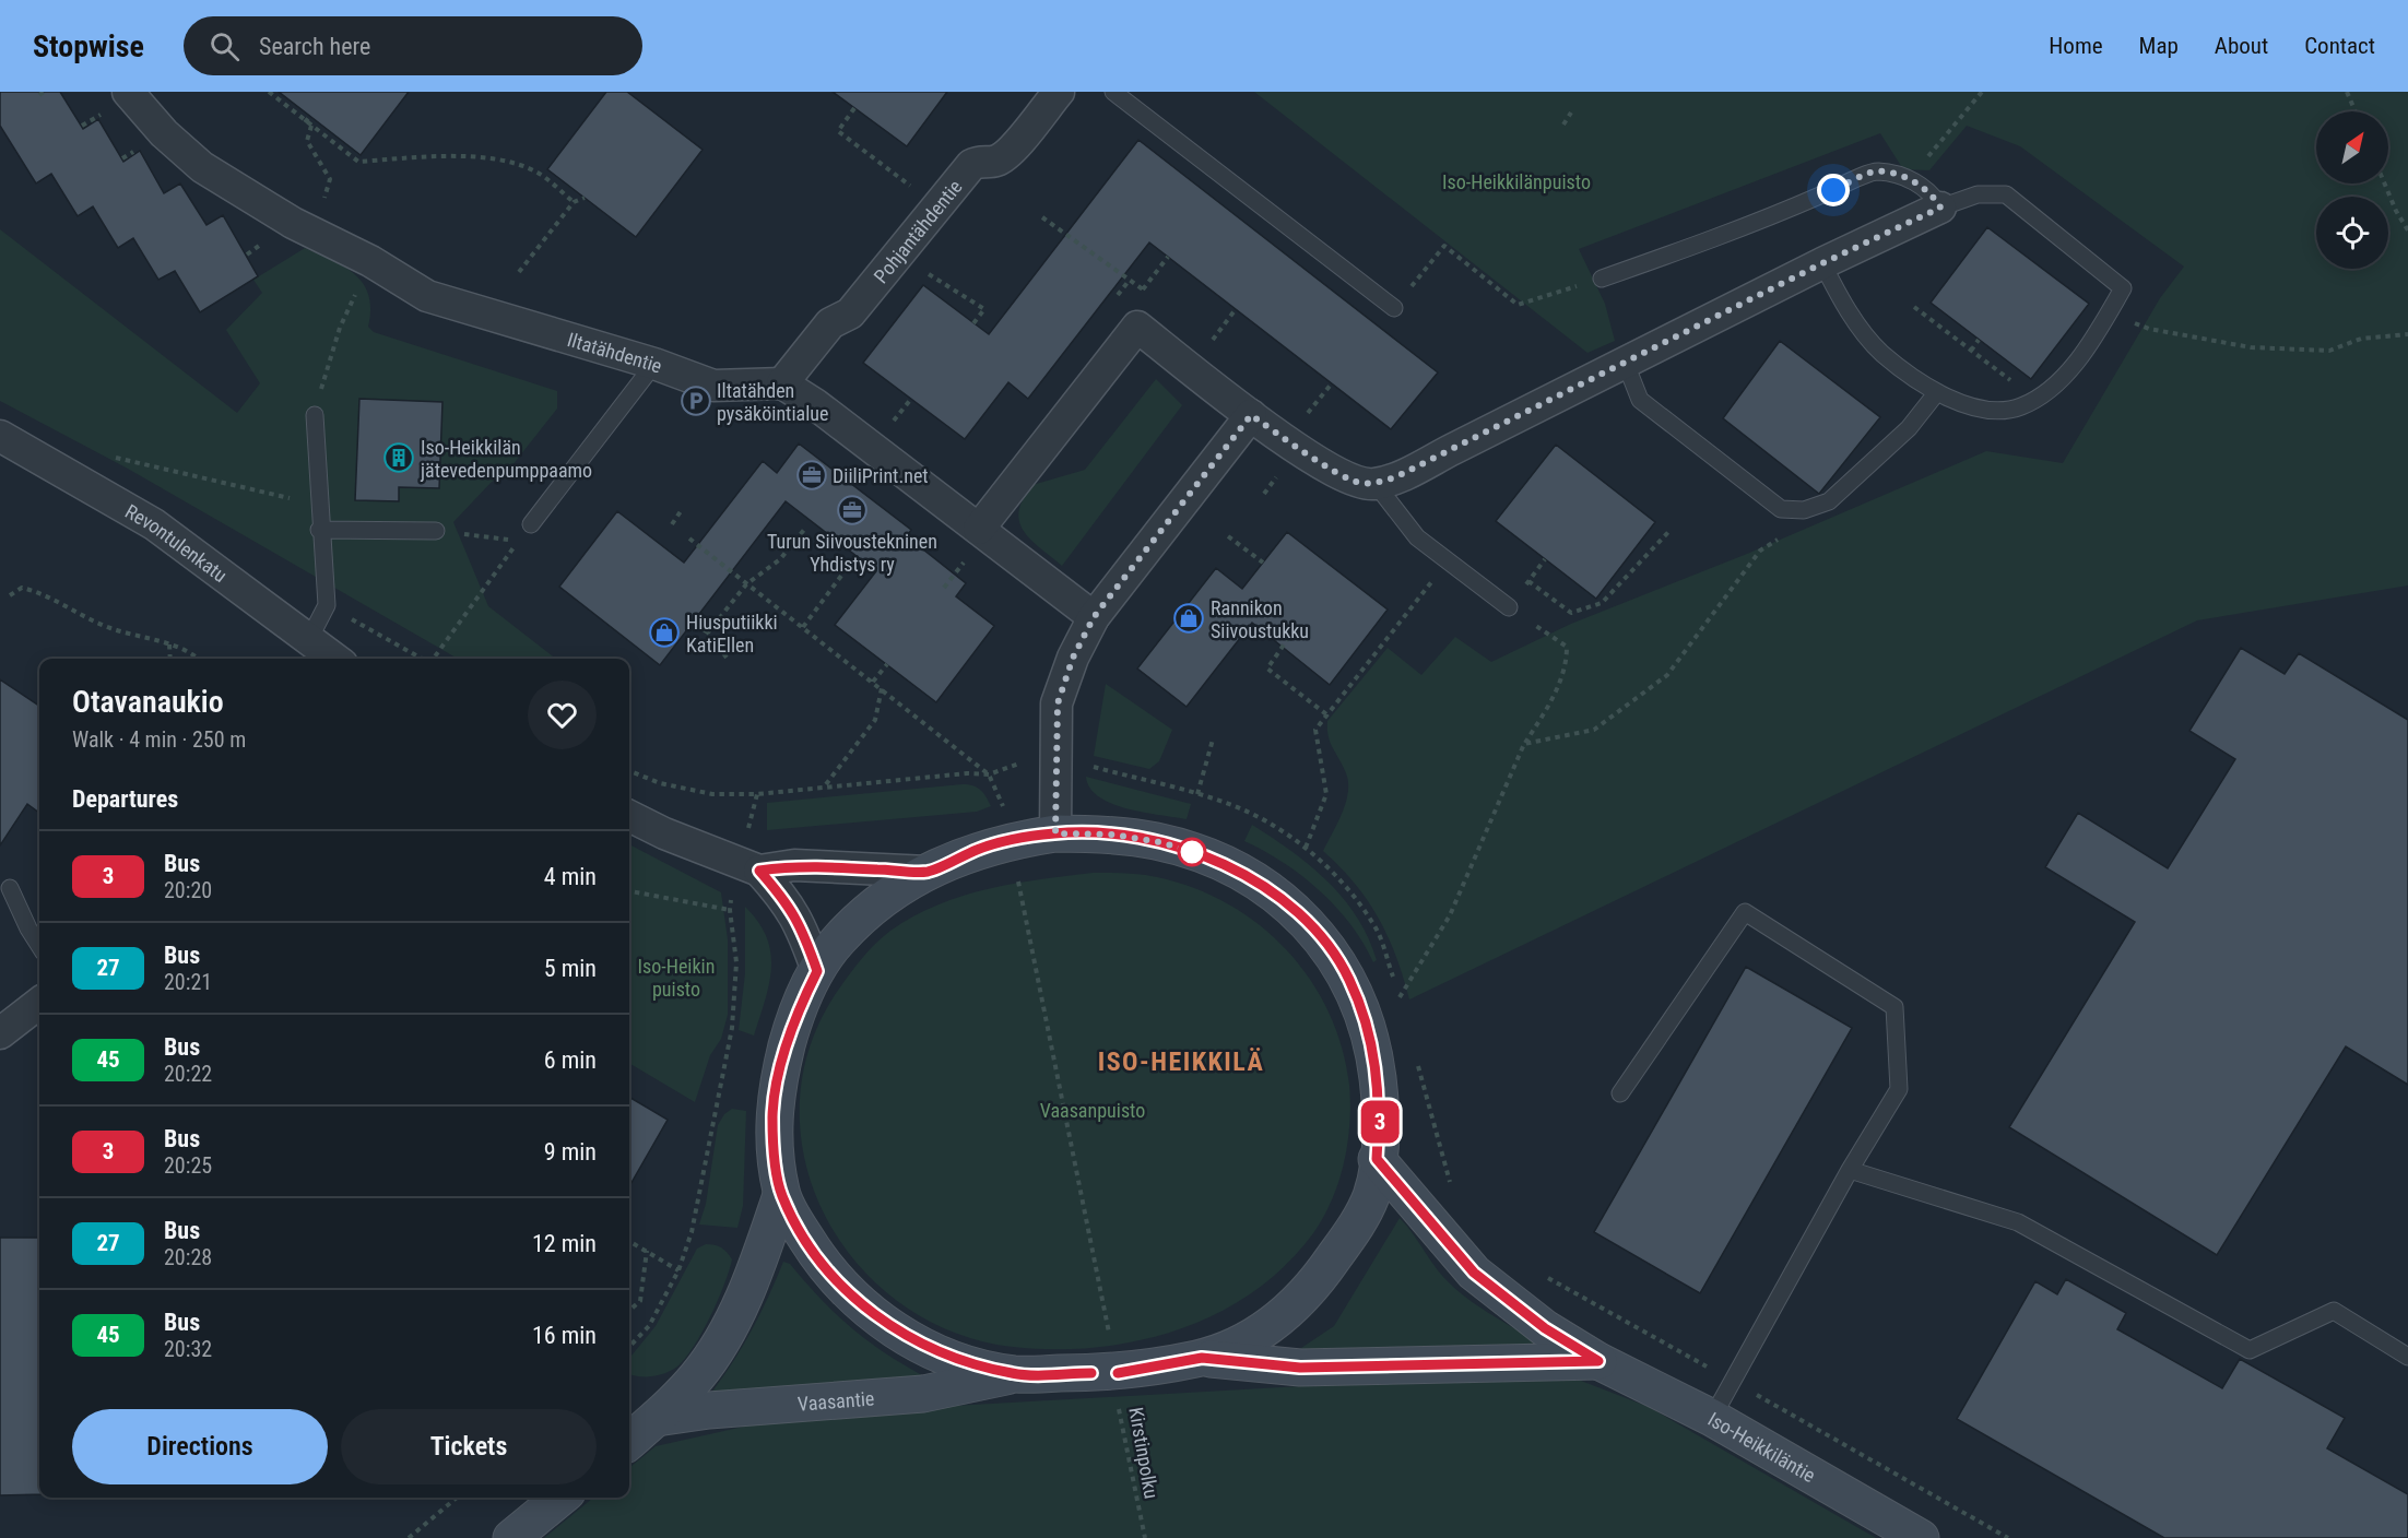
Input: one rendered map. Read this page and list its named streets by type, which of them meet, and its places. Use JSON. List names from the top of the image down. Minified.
{"streets":{"street":["Pohjantähdentie","Iltatähdentie","Revontulenkatu","Vaasantie","Iso-Heikkiläntie"],"path":["Kirstinpolku"]},"crossings":[["Pohjantähdentie","Iltatähdentie"]],"districts":["ISO-HEIKKILÄ"],"parks":["Iso-Heikkilänpuisto","Iso-Heikin puisto","Vaasanpuisto"],"places":{"parking":["Iltatähden pysäköintialue"],"building":["Iso-Heikkilän jätevedenpumppaamo"],"office":["DiiliPrint.net","Turun Siivoustekninen Yhdistys ry"],"shop":["Rannikon Siivoustukku","Hiusputiikki KatiEllen"]},"lines":["bus line 3"],"north":"top right","page":{"header":"Stopwise","search":"Search here","nav":["Home","Map","About","Contact"],"on_map":"3","heading":[["Otavanaukio","Walk · 4 min · 250 m"],"Departures"],"list":[{"mark":"3","name":"Bus","note":"20:20","value":"4 min"},{"mark":"27","name":"Bus","note":"20:21","value":"5 min"},{"mark":"45","name":"Bus","note":"20:22","value":"6 min"},{"mark":"3","name":"Bus","note":"20:25","value":"9 min"},{"mark":"27","name":"Bus","note":"20:28","value":"12 min"},{"mark":"45","name":"Bus","note":"20:32","value":"16 min"}],"buttons":["Directions","Tickets"]}}
